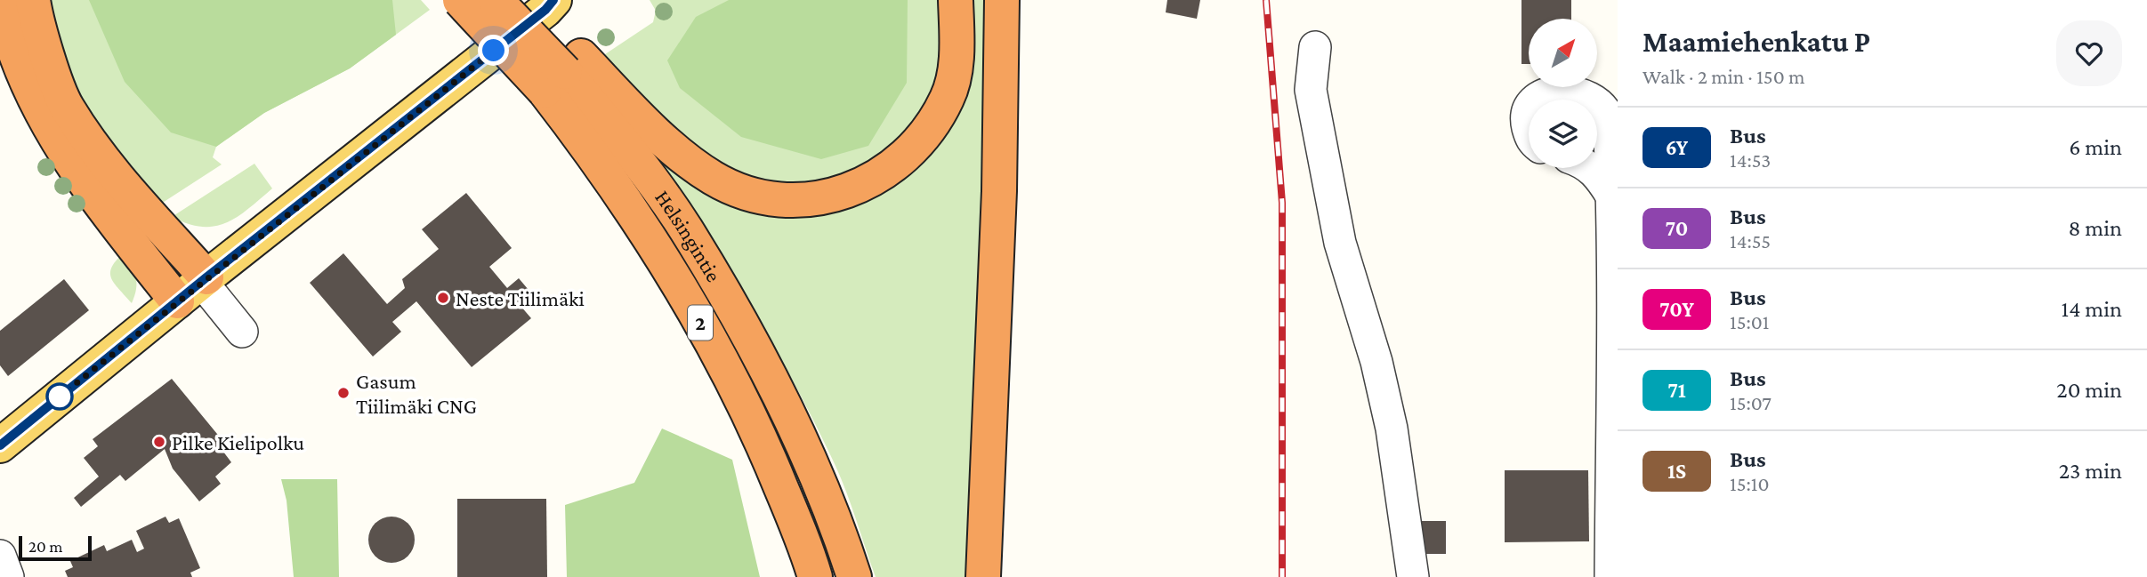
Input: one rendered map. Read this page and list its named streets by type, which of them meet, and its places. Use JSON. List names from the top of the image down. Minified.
{"streets":{"highway":["Helsingintie","2"]},"places":["Neste Tiilimäki","Gasum Tiilimäki CNG","Pilke Kielipolku"],"lines":["bus line 6Y"],"scale_bar":"20 m","north":"top right","page":{"heading":["Maamiehenkatu P","Walk · 2 min · 150 m"],"list":[{"mark":"6Y","name":"Bus","note":"14:53","value":"6 min"},{"mark":"70","name":"Bus","note":"14:55","value":"8 min"},{"mark":"70Y","name":"Bus","note":"15:01","value":"14 min"},{"mark":"71","name":"Bus","note":"15:07","value":"20 min"},{"mark":"1S","name":"Bus","note":"15:10","value":"23 min"}],"scale":"20 m"}}
